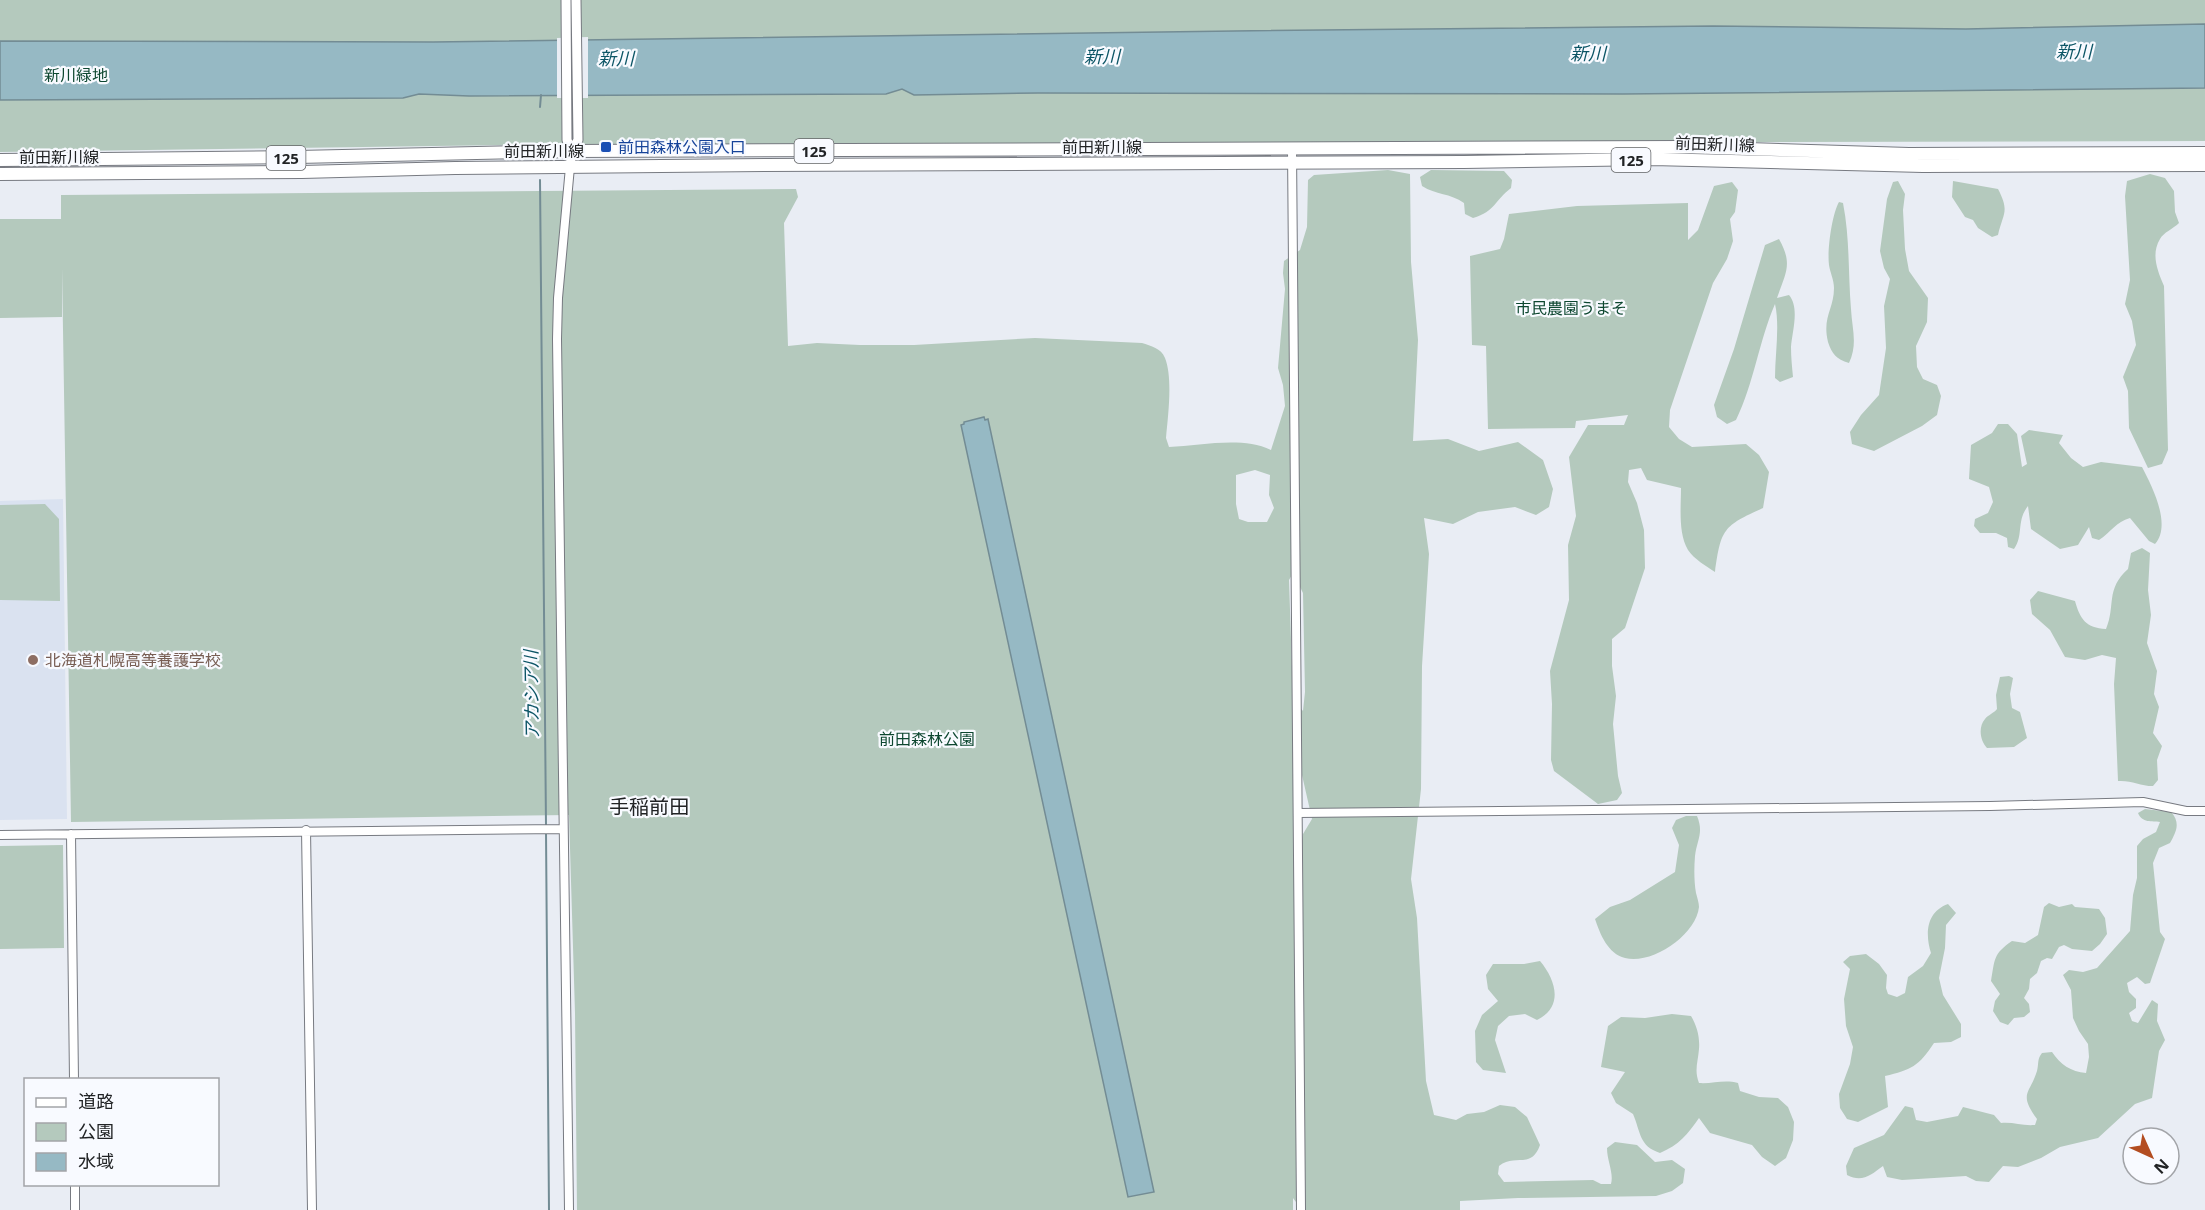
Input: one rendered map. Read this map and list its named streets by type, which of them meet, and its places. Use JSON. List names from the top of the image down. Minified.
{"streets":{"main road":["前田新川線","125"]},"districts":["手稲前田"],"water":["新川","アカシア川"],"parks":["新川緑地","市民農園うまそ","前田森林公園"],"places":{"transit":["前田森林公園入口"],"other":["北海道札幌高等養護学校"]},"legend":["道路","公園","水域"],"north":"bottom right"}
